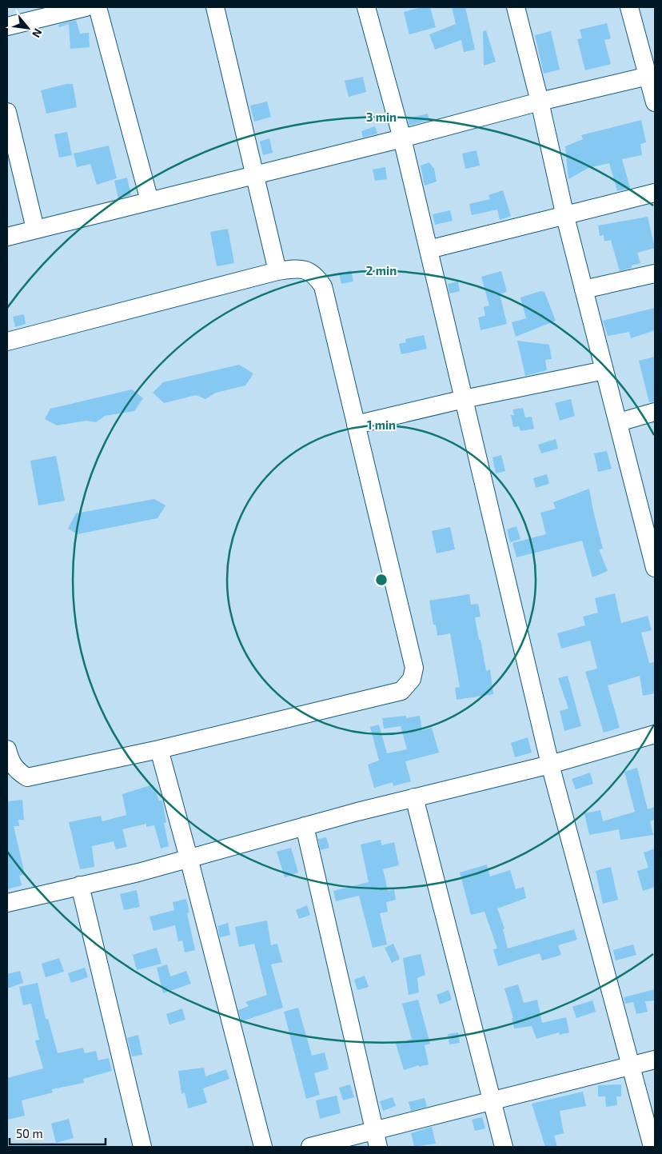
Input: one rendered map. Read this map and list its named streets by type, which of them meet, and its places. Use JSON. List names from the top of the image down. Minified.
{"scale_bar":"50 m","north":"bottom right","rings":["3 min","2 min","1 min"]}
